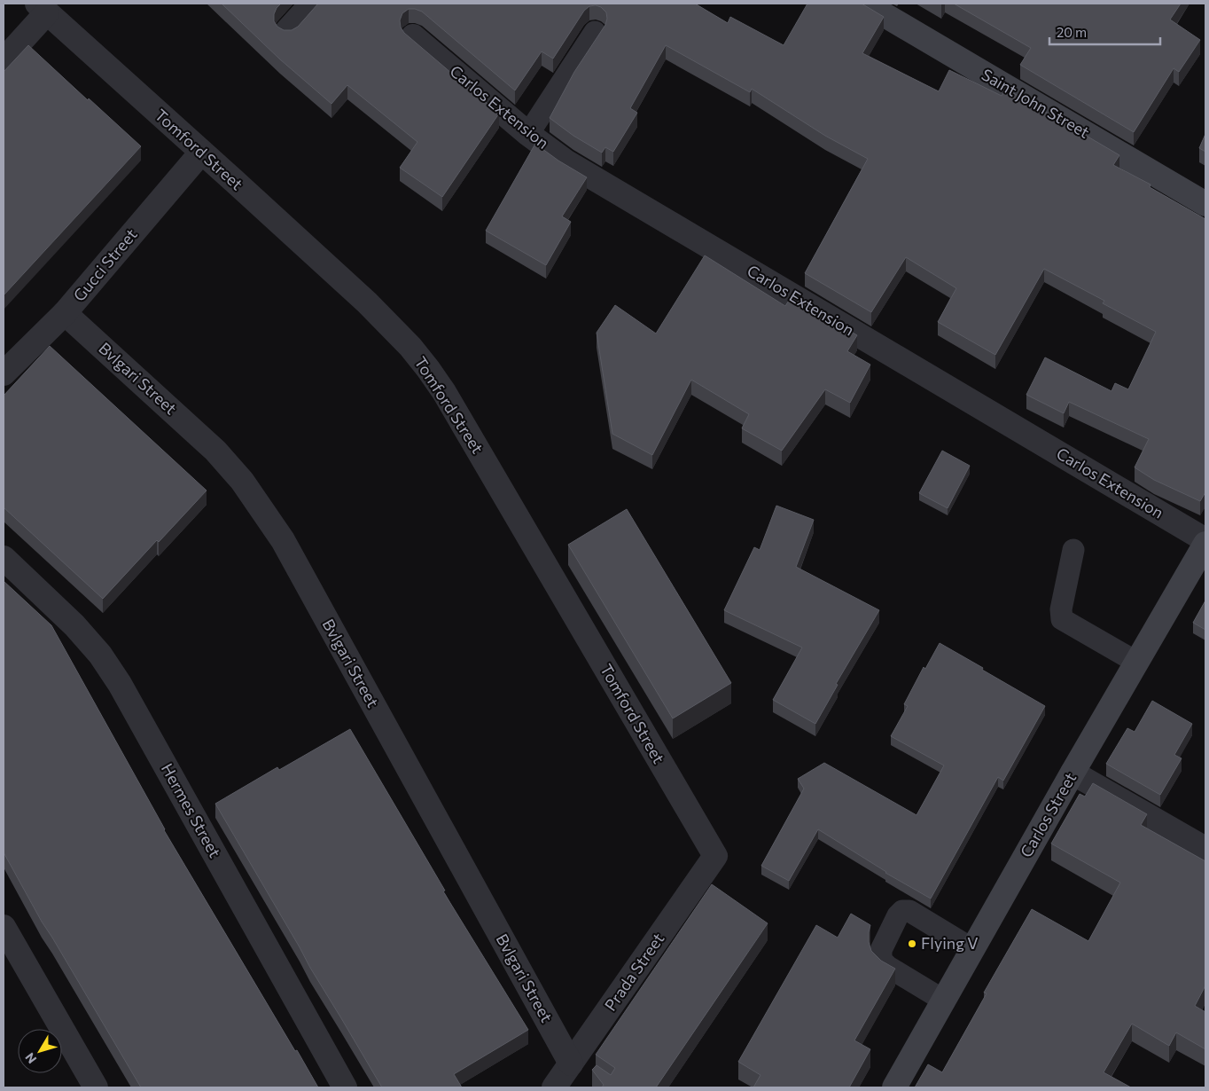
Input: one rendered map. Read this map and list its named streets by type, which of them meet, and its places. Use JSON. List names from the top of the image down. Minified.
{"streets":{"street":["Saint John Street","Carlos Extension","Tomford Street","Gucci Street","Bvlgari Street","Hermes Street","Carlos Street","Prada Street"]},"crossings":[["Tomford Street","Gucci Street"],["Tomford Street","Prada Street"],["Gucci Street","Bvlgari Street"],["Bvlgari Street","Prada Street"]],"places":["Flying V"],"scale_bar":"20 m","north":"bottom left"}
